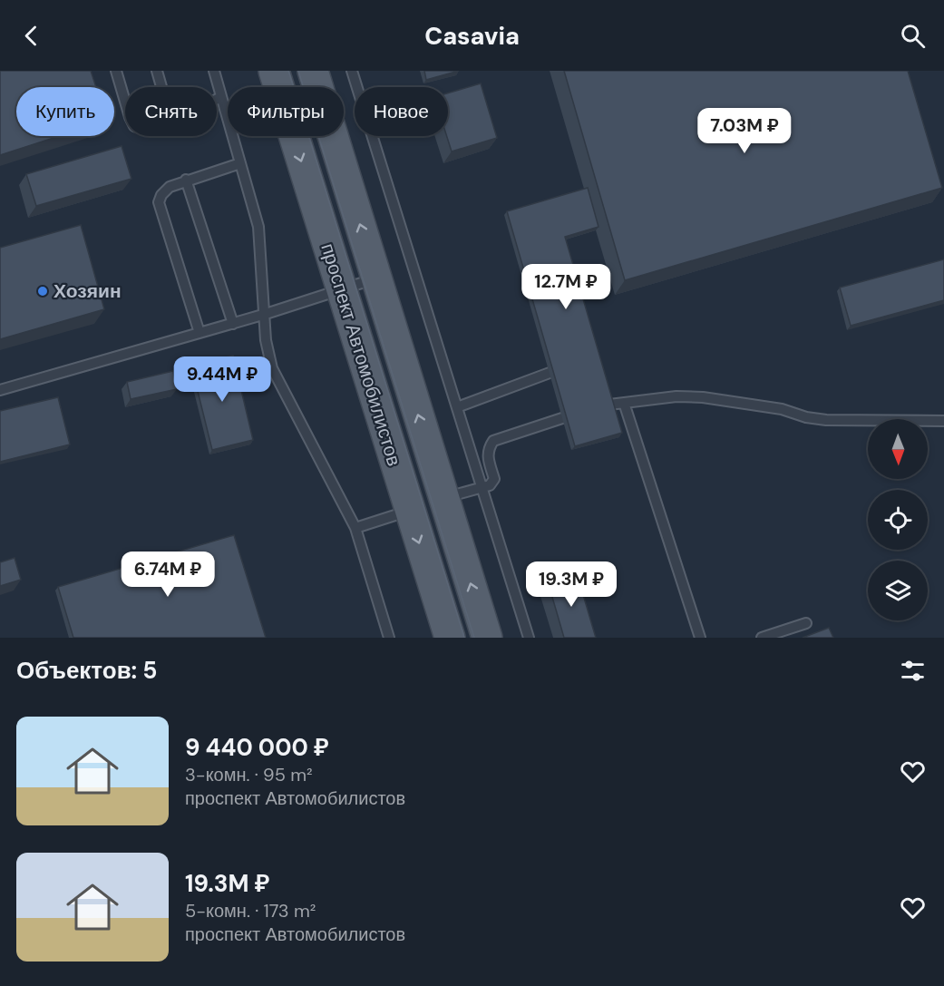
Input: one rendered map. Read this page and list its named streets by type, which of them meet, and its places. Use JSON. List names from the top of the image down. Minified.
{"streets":{"main road":["проспект Автомобилистов"]},"places":["Хозяин"],"north":"bottom","page":{"header":"Casavia","chip":["Купить","Снять","Фильтры","Новое"],"price":["7.03M ₽","12.7M ₽","9.44M ₽","6.74M ₽","19.3M ₽"],"heading":"Объектов: 5","list":[{"name":"9 440 000 ₽","note":"3-комн. · 95 m² · проспект Автомобилистов"},{"name":"19.3M ₽","note":"5-комн. · 173 m² · проспект Автомобилистов"}]}}
